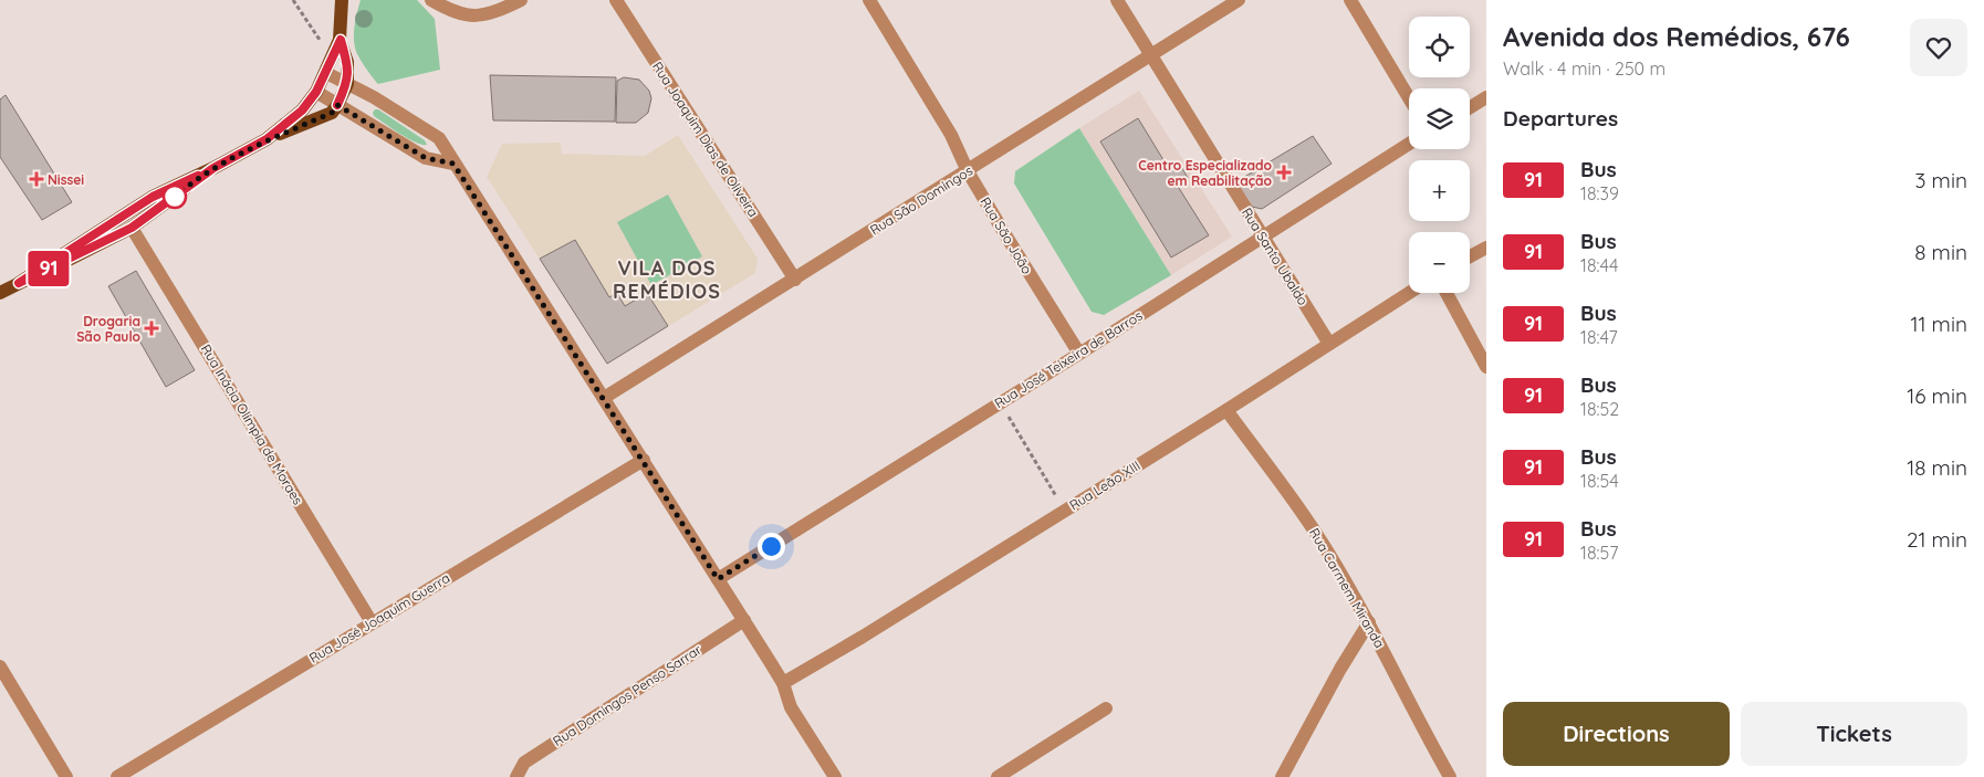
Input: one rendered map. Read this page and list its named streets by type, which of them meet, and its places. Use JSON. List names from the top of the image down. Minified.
{"streets":{"street":["Rua Joaquim Dias de Oliveira","Rua São Domingos","Rua São João","Rua Santo Ubaldo","Rua José Teixeira de Barros","Rua Inácia Olímpia de Moraes","Rua Leão XIII","Rua Carmem Miranda","Rua José Joaquim Guerra","Rua Domingos Penso Sarrar"]},"crossings":[["Rua Joaquim Dias de Oliveira","Rua São Domingos"],["Rua São Domingos","Rua São João"],["Rua São Domingos","Rua Santo Ubaldo"],["Rua São João","Rua José Teixeira de Barros"],["Rua Santo Ubaldo","Rua José Teixeira de Barros"],["Rua Santo Ubaldo","Rua Leão XIII"],["Rua Inácia Olímpia de Moraes","Rua José Joaquim Guerra"],["Rua Leão XIII","Rua Carmem Miranda"]],"districts":["VILA DOS REMÉDIOS"],"places":{"health":["Centro Especializado em Reabilitação","Nissei","Drogaria São Paulo"]},"lines":["bus line 91"],"page":{"on_map":"91","heading":[["Avenida dos Remédios, 676","Walk · 4 min · 250 m"],"Departures"],"map_buttons":["+","−"],"list":[{"mark":"91","name":"Bus","note":"18:39","value":"3 min"},{"mark":"91","name":"Bus","note":"18:44","value":"8 min"},{"mark":"91","name":"Bus","note":"18:47","value":"11 min"},{"mark":"91","name":"Bus","note":"18:52","value":"16 min"},{"mark":"91","name":"Bus","note":"18:54","value":"18 min"},{"mark":"91","name":"Bus","note":"18:57","value":"21 min"}],"buttons":["Directions","Tickets"]}}
